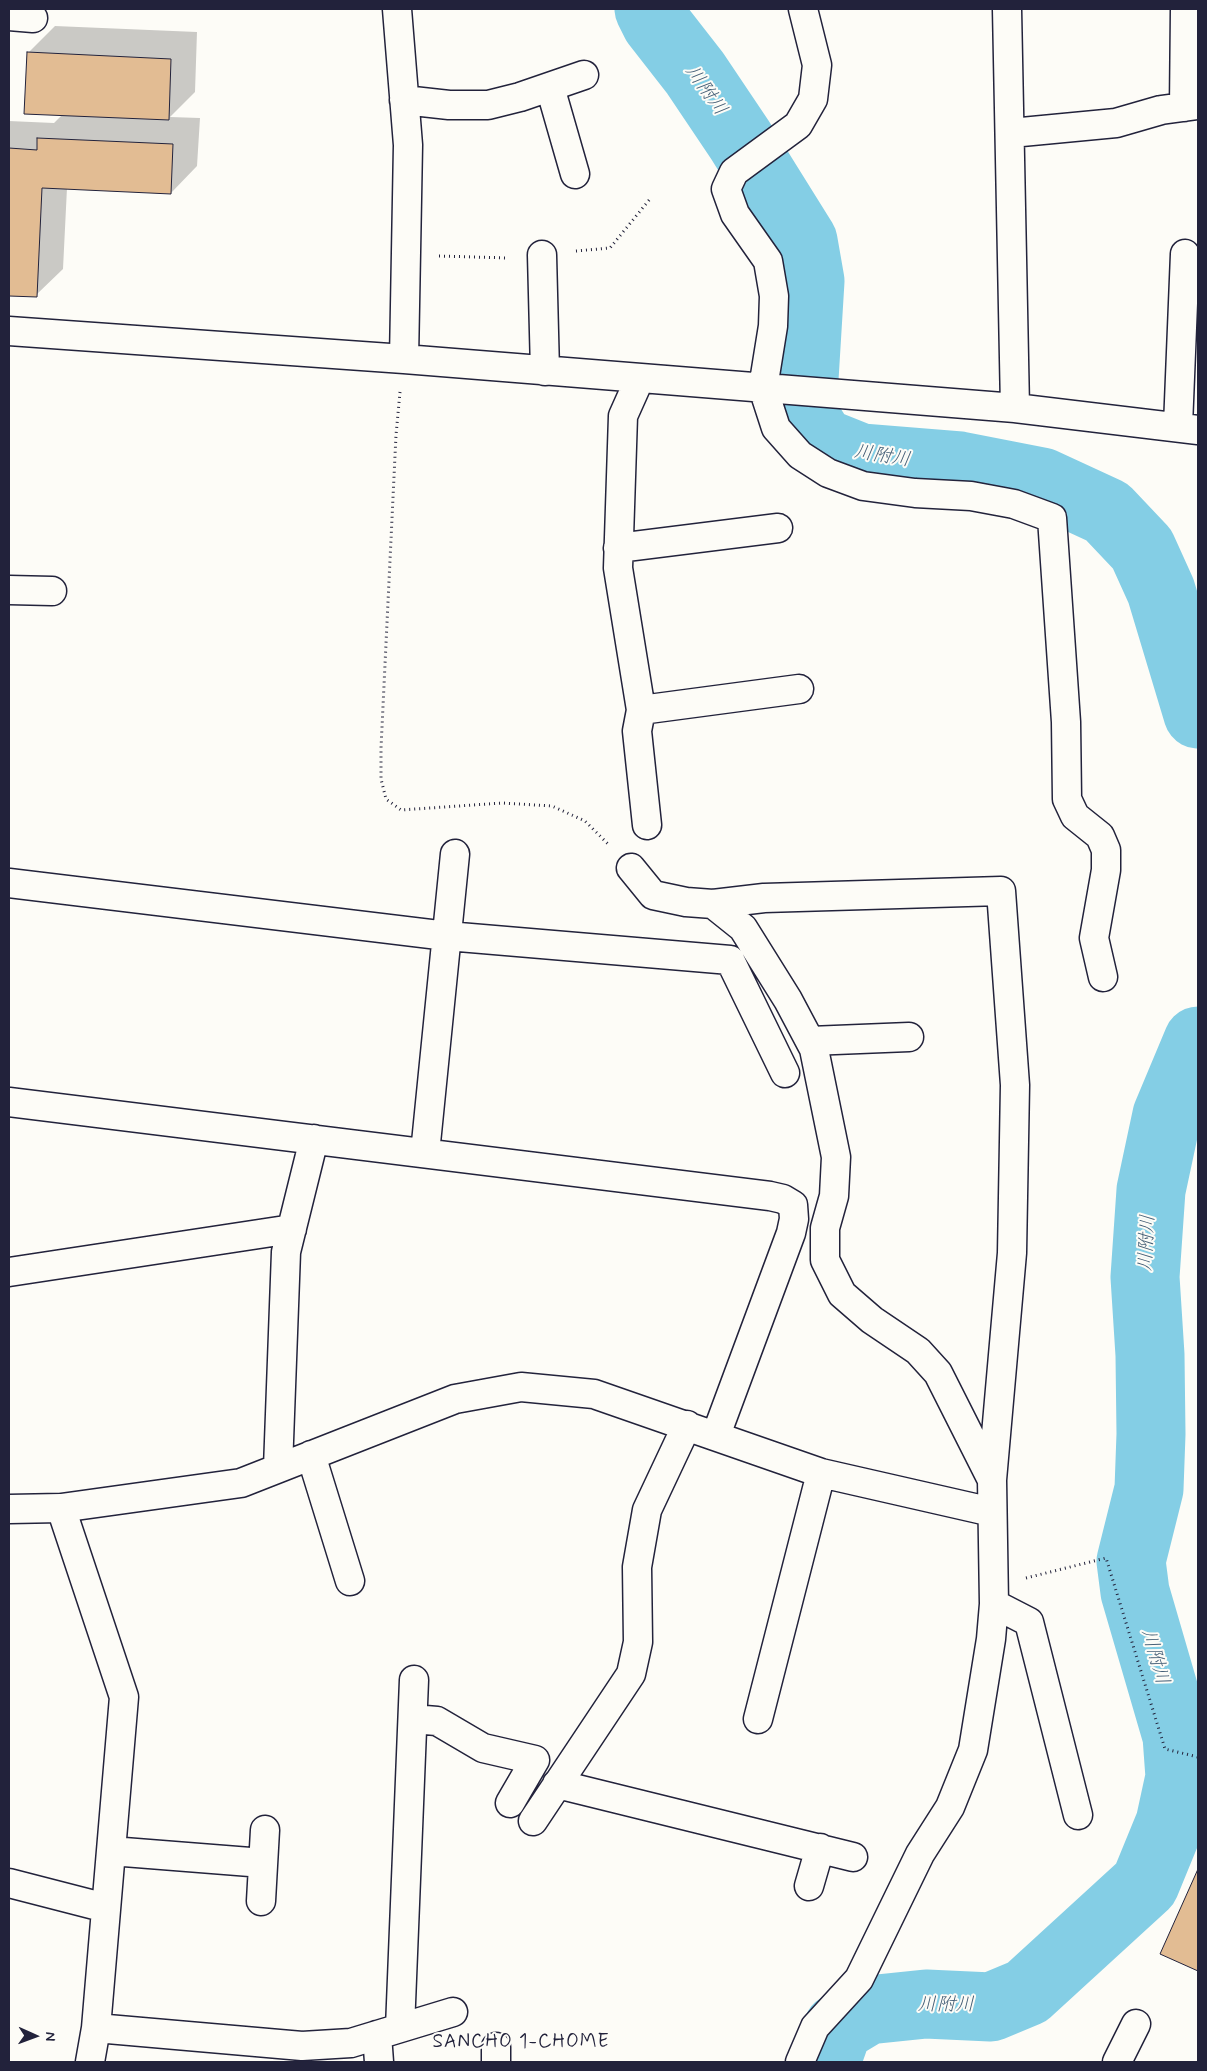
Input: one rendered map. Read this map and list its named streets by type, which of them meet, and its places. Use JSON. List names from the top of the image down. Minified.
{"districts":["SANCHO 1-CHOME"],"water":["川附川"],"north":"right"}
